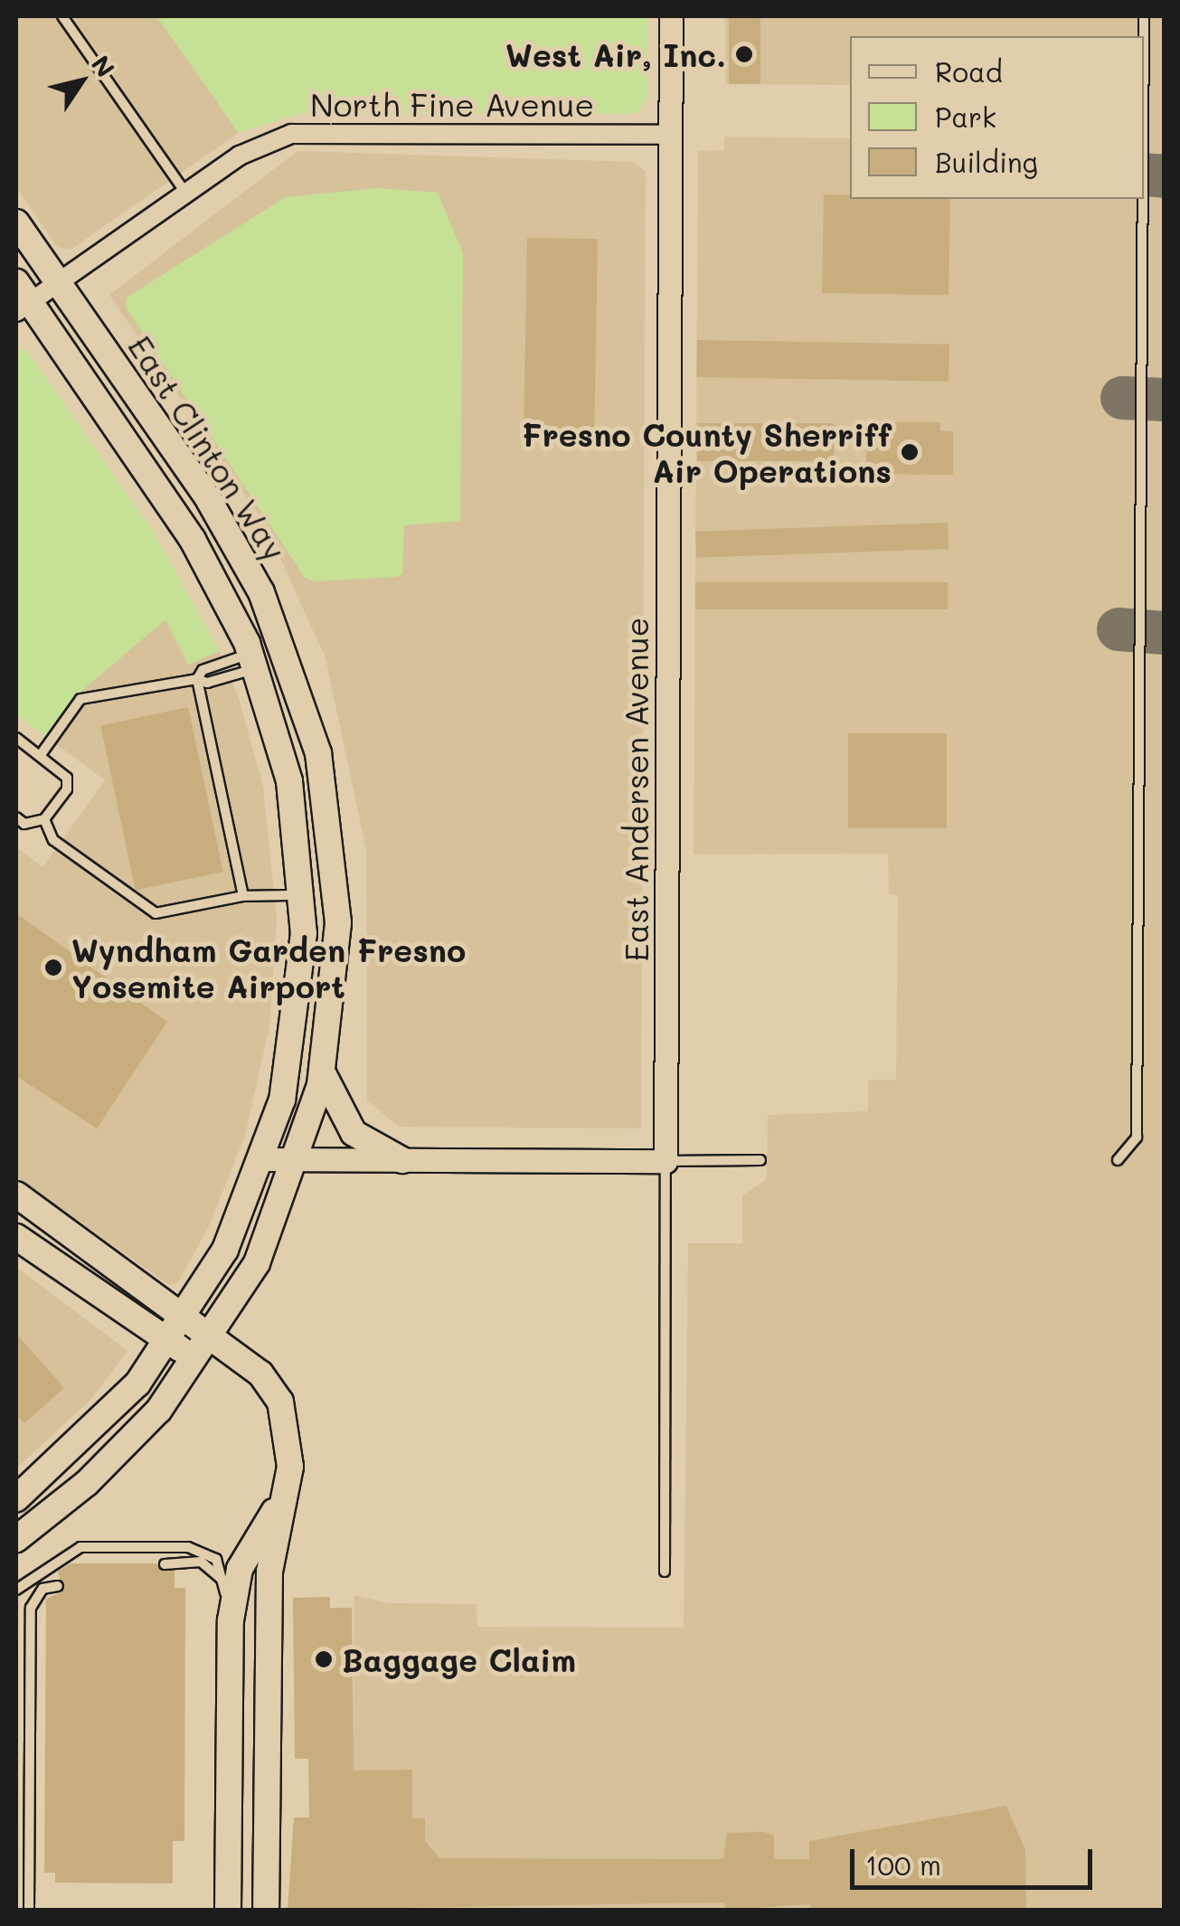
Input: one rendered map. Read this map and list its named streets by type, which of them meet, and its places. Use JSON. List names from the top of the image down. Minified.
{"streets":{"main road":["East Clinton Way"],"street":["North Fine Avenue","East Andersen Avenue"]},"crossings":[["North Fine Avenue","East Clinton Way"],["North Fine Avenue","East Andersen Avenue"]],"places":["West Air, Inc.","Fresno County Sherriff Air Operations","Wyndham Garden Fresno Yosemite Airport","Baggage Claim"],"legend":["Road","Park","Building"],"scale_bar":"100 m","north":"top right"}
